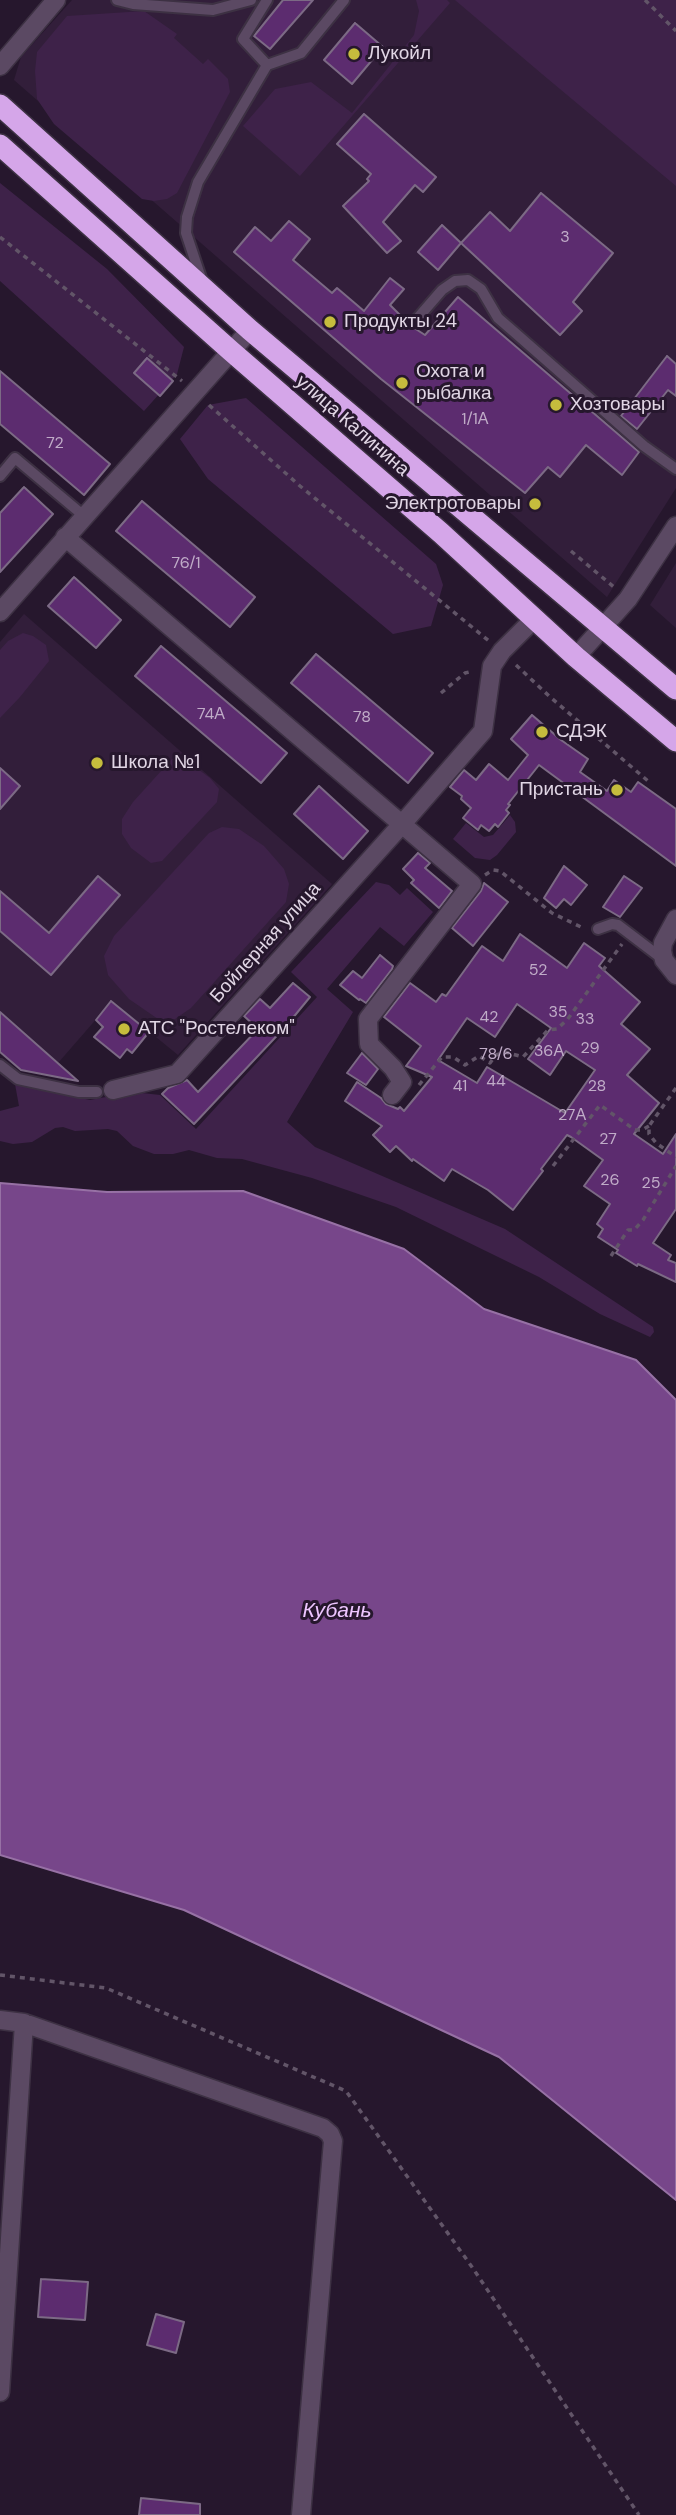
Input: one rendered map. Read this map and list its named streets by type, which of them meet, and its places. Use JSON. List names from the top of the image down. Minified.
{"streets":{"highway":["улица Калинина"],"street":["Бойлерная улица"]},"water":["Кубань"],"places":["Лукойл","Продукты 24","Охота и рыбалка","Хозтовары","Электротовары","СДЭК","Школа №1","Пристань","АТС \"Ростелеком\""],"house_numbers":["3","1/1А","72","76/1","74А","78","52","35","42","33","29","36А","78/6","44","41","28","27А","27","26","25"]}
